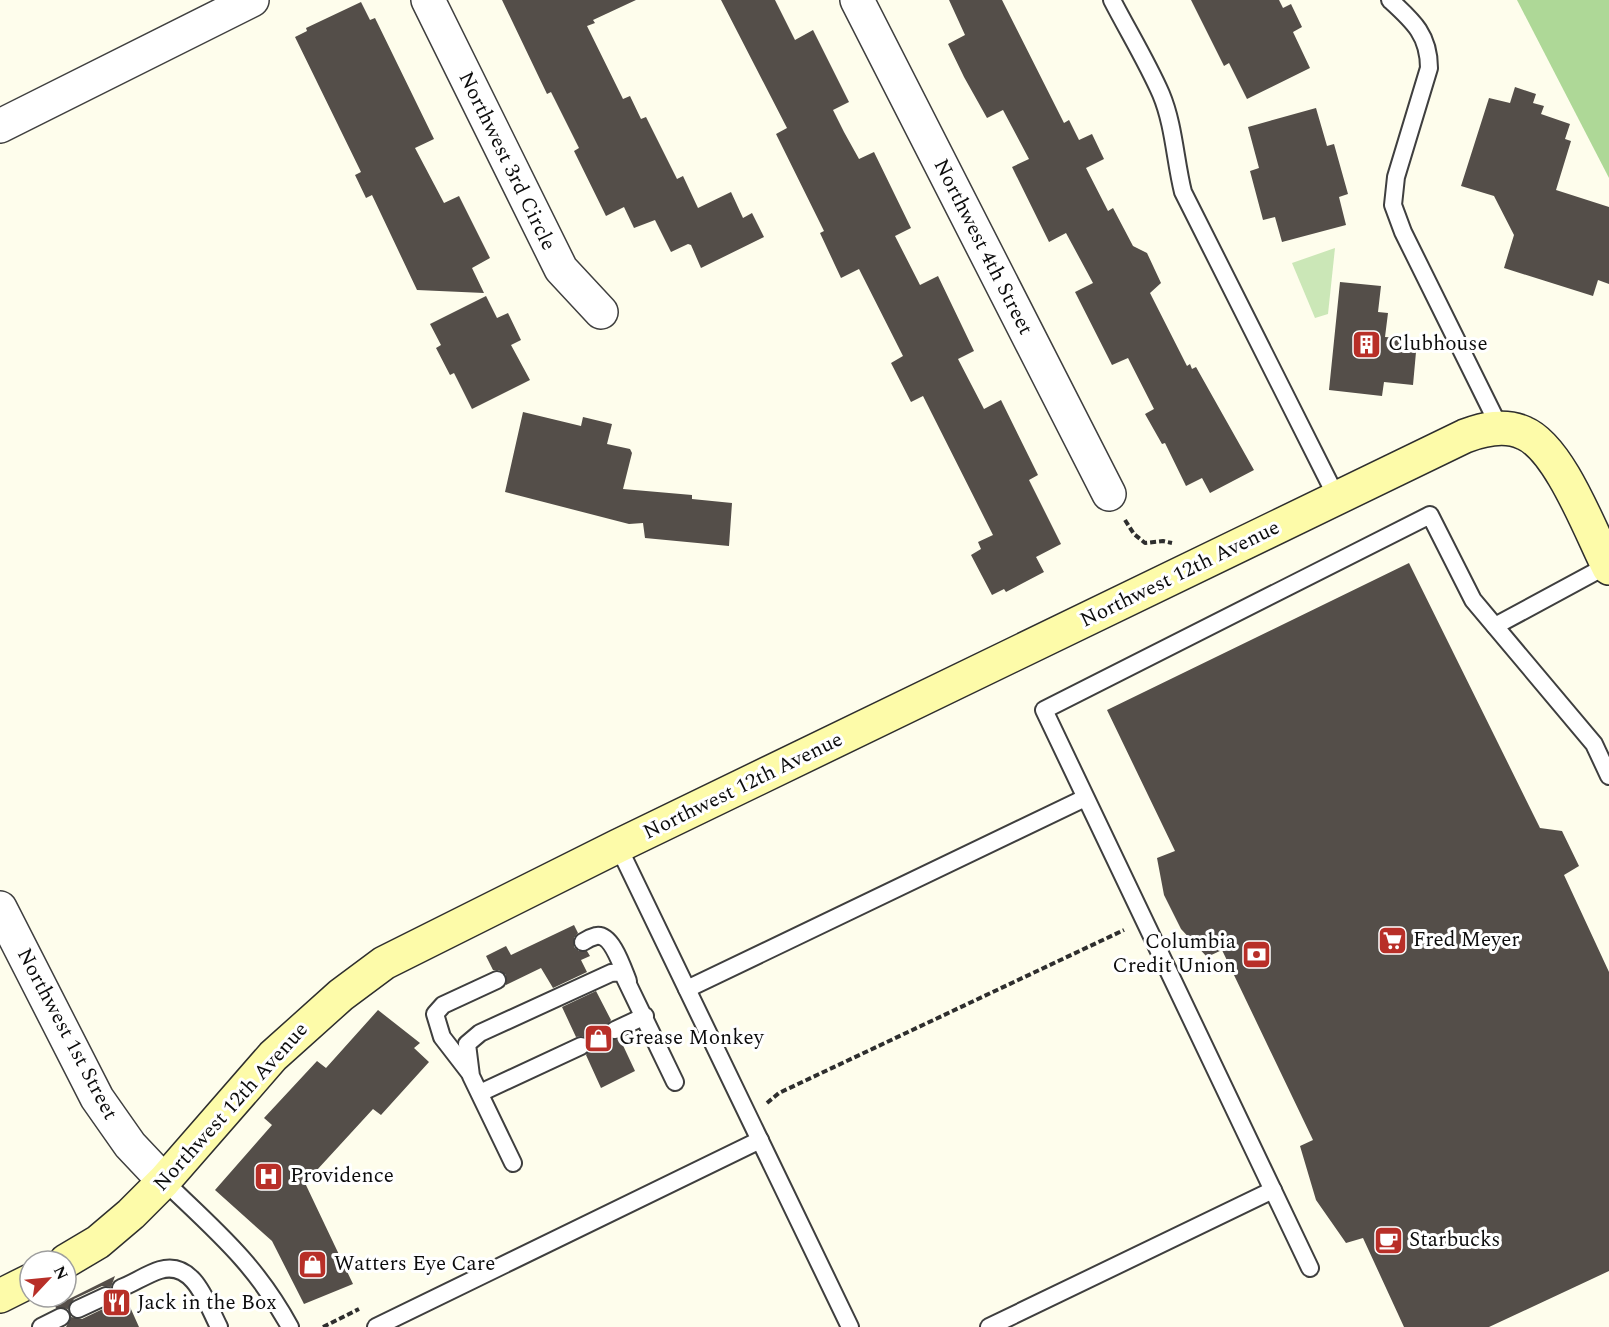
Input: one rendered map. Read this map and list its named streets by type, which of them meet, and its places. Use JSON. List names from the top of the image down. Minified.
{"streets":{"street":["Northwest 3rd Circle","Northwest 4th Street","Northwest 12th Avenue","Northwest 1st Street"]},"crossings":[["Northwest 12th Avenue","Northwest 1st Street"]],"places":{"building":["Clubhouse"],"supermarket":["Fred Meyer"],"bank":["Columbia Credit Union"],"shop":["Grease Monkey","Watters Eye Care"],"hospital":["Providence"],"cafe":["Starbucks"],"restaurant":["Jack in the Box"]},"north":"top right"}
